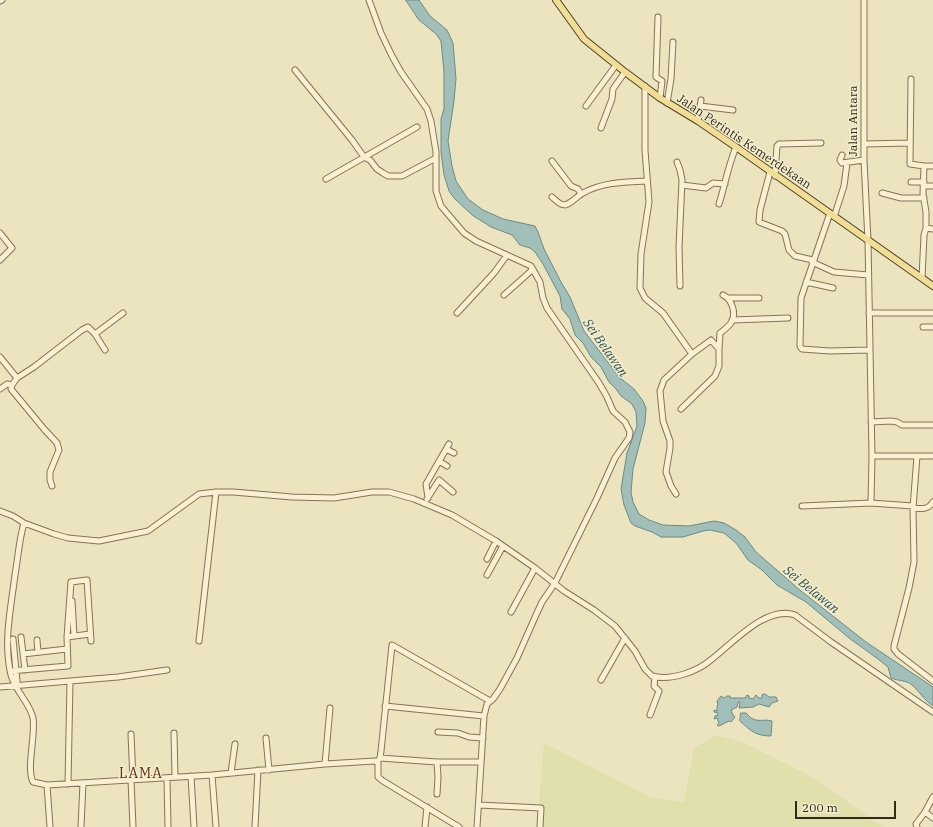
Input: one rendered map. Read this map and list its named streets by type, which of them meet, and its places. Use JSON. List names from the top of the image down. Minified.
{"streets":{"main road":["Jalan Perintis Kemerdekaan"],"street":["Jalan Antara"]},"crossings":[["Jalan Antara","Jalan Perintis Kemerdekaan"]],"districts":["LAMA"],"water":["Sei Belawan"],"scale_bar":"200 m"}
